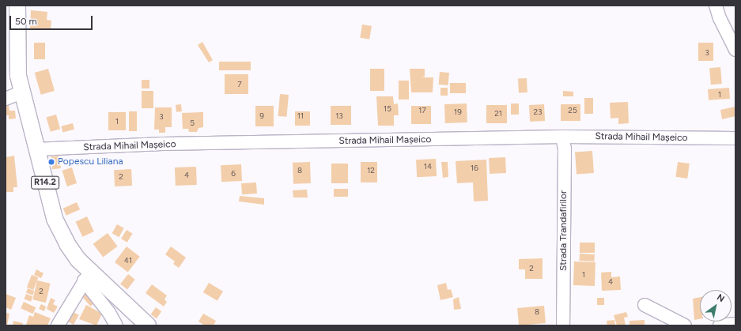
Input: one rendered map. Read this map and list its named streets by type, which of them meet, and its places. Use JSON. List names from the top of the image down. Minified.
{"streets":{"main road":["R14.2"],"street":["Strada Mihail Mașeico","Strada Trandafirilor"]},"crossings":[["Strada Mihail Mașeico","R14.2"],["Strada Mihail Mașeico","Strada Trandafirilor"]],"places":["Popescu Liliana"],"house_numbers":["3","7","1","15","17","25","19","23","21","9","11","13","3","1","5","14","16","8","12","6","4","2","41","2","1","4","2","8"],"scale_bar":"50 m","north":"top right"}
